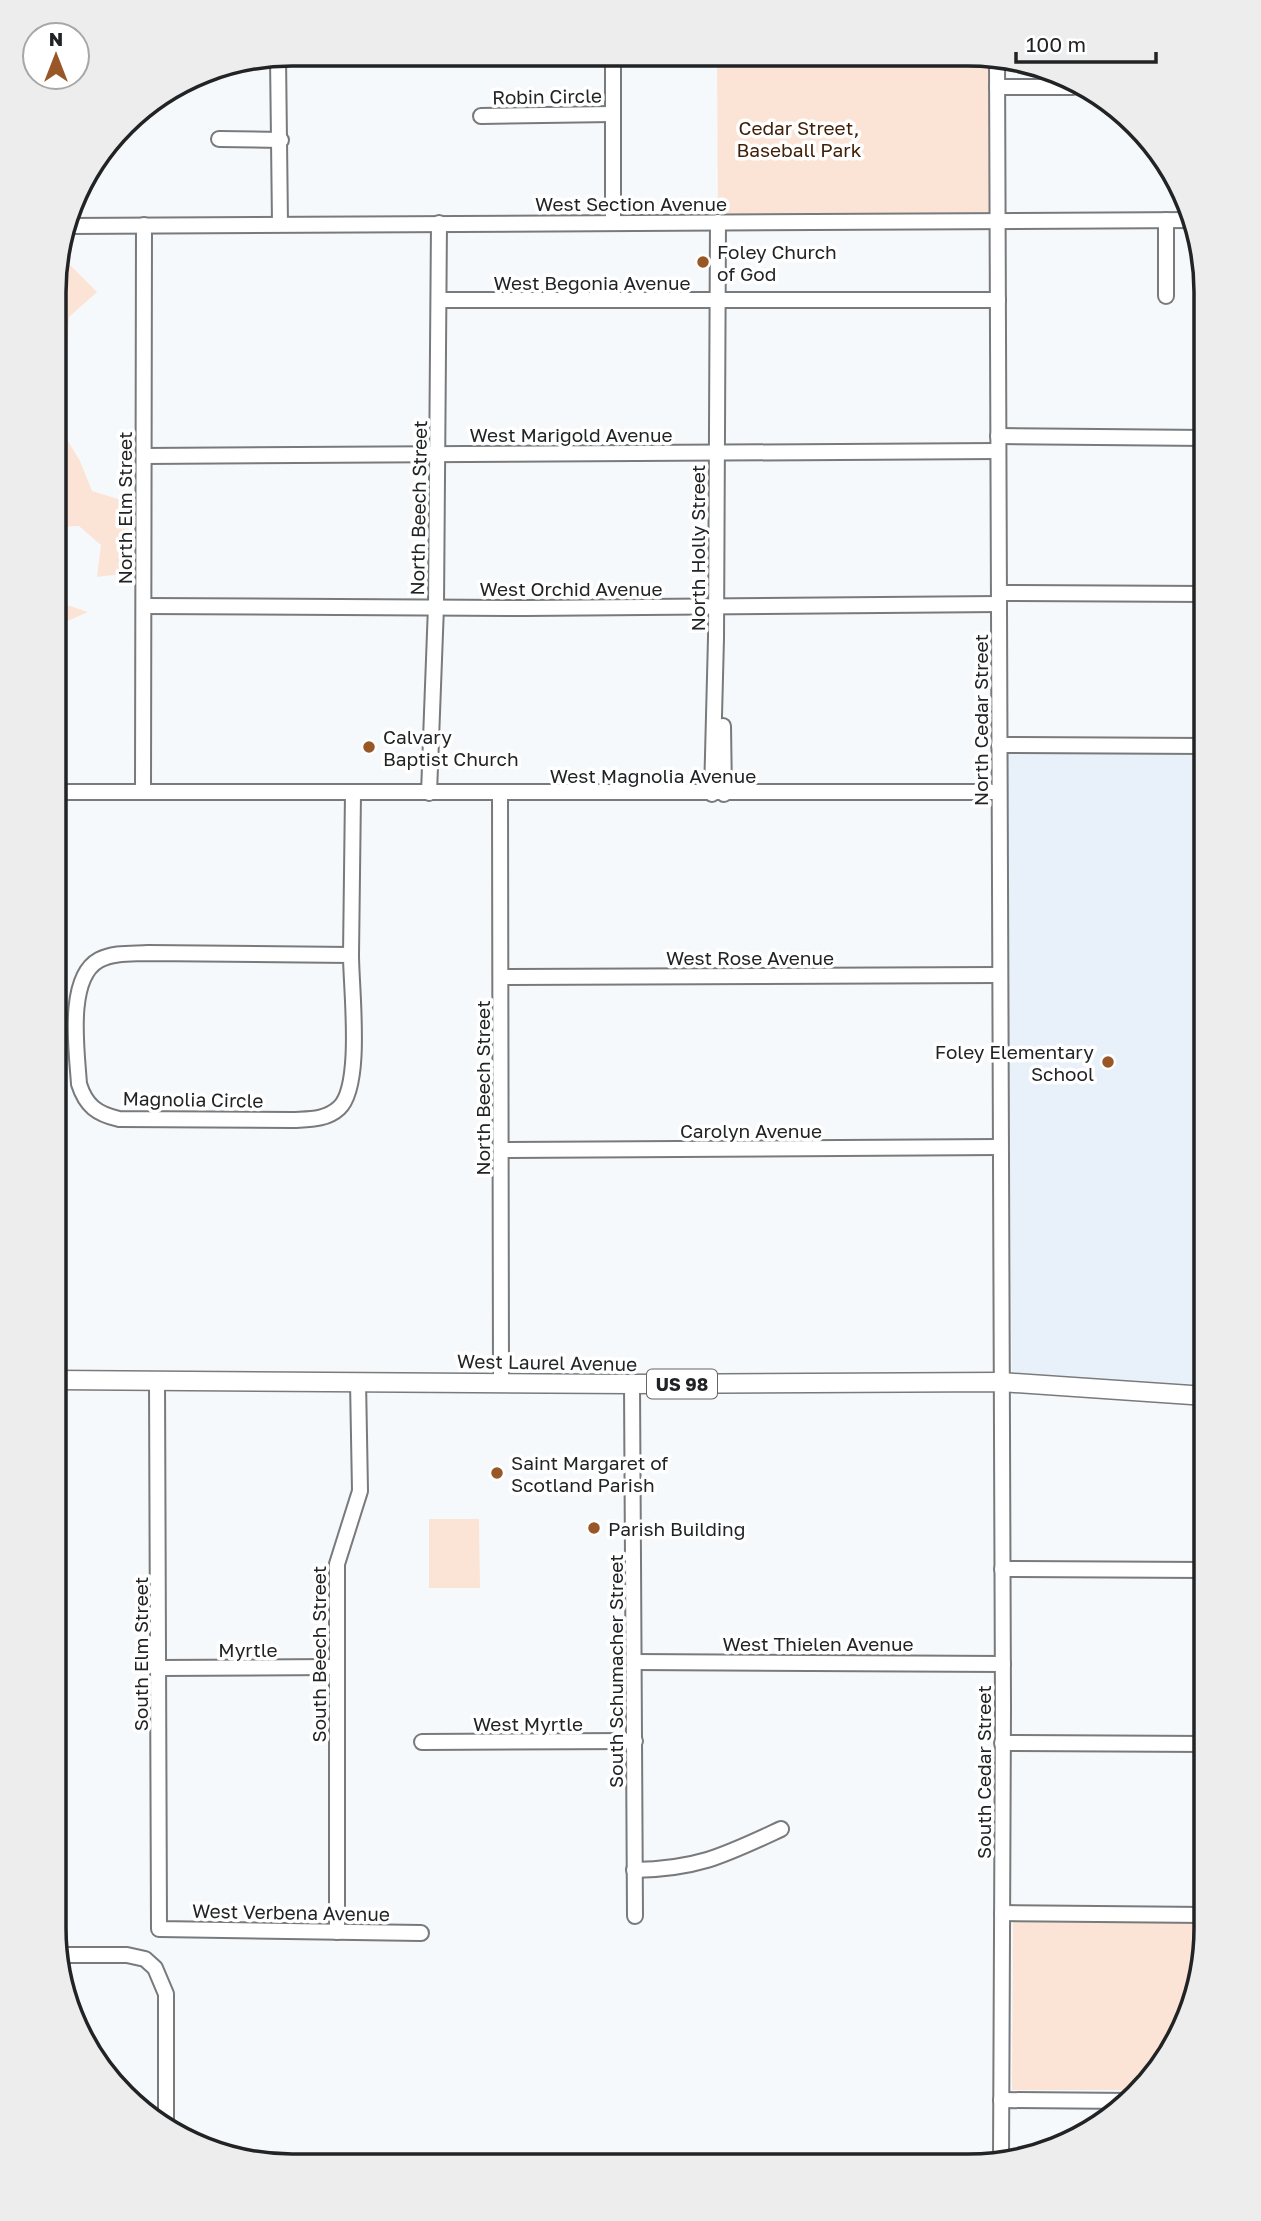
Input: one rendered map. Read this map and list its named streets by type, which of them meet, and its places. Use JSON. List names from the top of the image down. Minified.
{"streets":{"main road":["West Laurel Avenue","US 98"],"street":["Robin Circle","West Section Avenue","West Begonia Avenue","West Marigold Avenue","North Elm Street","North Beech Street","North Holly Street","West Orchid Avenue","North Cedar Street","West Magnolia Avenue","West Rose Avenue","Magnolia Circle","Carolyn Avenue","West Thielen Avenue","Myrtle","South Elm Street","South Beech Street","South Schumacher Street","West Myrtle","South Cedar Street","West Verbena Avenue"]},"crossings":[["West Section Avenue","North Elm Street"],["West Section Avenue","North Beech Street"],["West Section Avenue","North Holly Street"],["West Section Avenue","North Cedar Street"],["West Begonia Avenue","North Beech Street"],["West Begonia Avenue","North Holly Street"],["West Begonia Avenue","North Cedar Street"],["West Marigold Avenue","North Elm Street"],["West Marigold Avenue","North Beech Street"],["West Marigold Avenue","North Holly Street"],["West Marigold Avenue","North Cedar Street"],["North Elm Street","West Orchid Avenue"],["North Elm Street","West Magnolia Avenue"],["North Beech Street","West Orchid Avenue"],["North Beech Street","West Magnolia Avenue"],["North Beech Street","West Rose Avenue"],["North Beech Street","Carolyn Avenue"],["North Beech Street","West Laurel Avenue"],["North Holly Street","West Orchid Avenue"],["West Orchid Avenue","North Cedar Street"],["North Cedar Street","West Magnolia Avenue"],["North Cedar Street","West Rose Avenue"],["North Cedar Street","Carolyn Avenue"],["North Cedar Street","West Laurel Avenue"],["North Cedar Street","South Cedar Street"],["West Magnolia Avenue","Magnolia Circle"],["West Laurel Avenue","South Elm Street"],["West Laurel Avenue","South Beech Street"],["West Laurel Avenue","South Schumacher Street"],["West Laurel Avenue","South Cedar Street"],["West Thielen Avenue","South Schumacher Street"],["West Thielen Avenue","South Cedar Street"],["Myrtle","South Elm Street"],["Myrtle","South Beech Street"],["South Elm Street","West Verbena Avenue"],["South Beech Street","West Verbena Avenue"],["South Schumacher Street","West Myrtle"]],"parks":["Cedar Street, Baseball Park"],"places":["Foley Church of God","Calvary Baptist Church","Foley Elementary School","Saint Margaret of Scotland Parish","Parish Building"],"scale_bar":"100 m","north":"top"}
